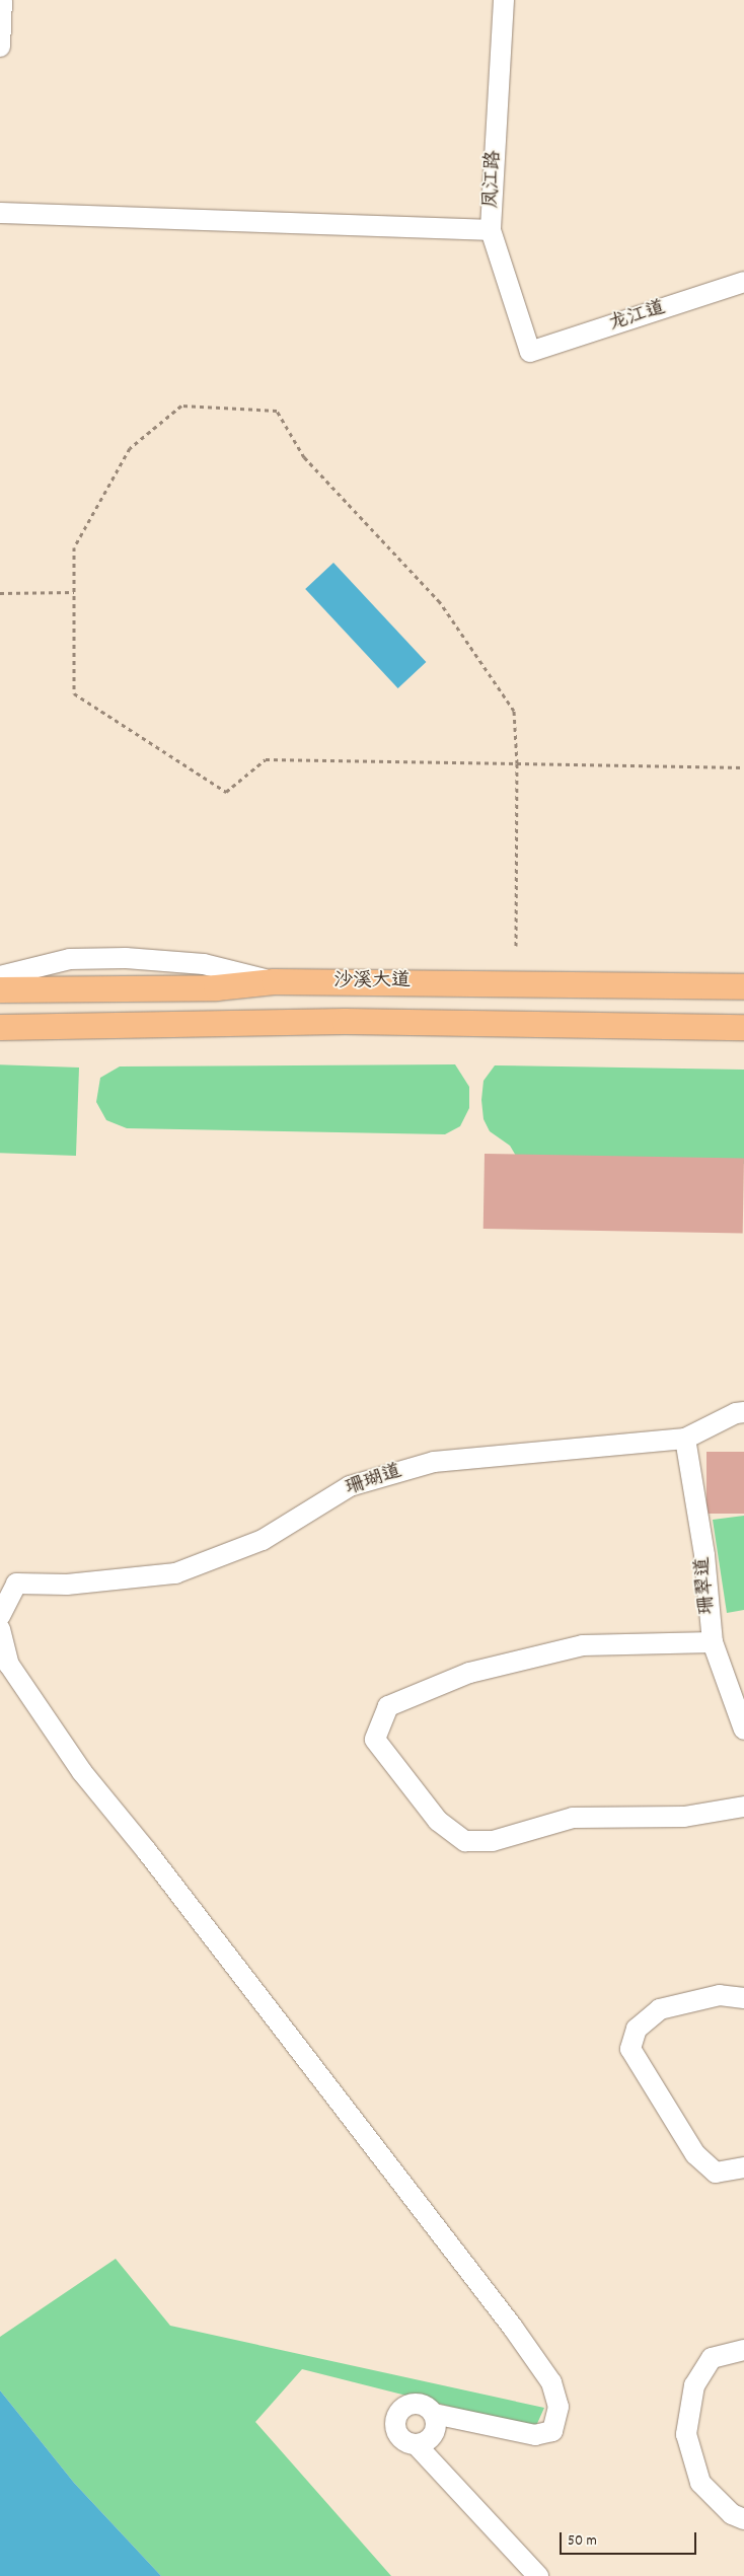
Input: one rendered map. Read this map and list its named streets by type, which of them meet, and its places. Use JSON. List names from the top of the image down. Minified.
{"streets":{"main road":["沙溪大道"],"street":["凤江路","龙江道","珊瑚道","珊翠道"]},"crossings":[["凤江路","龙江道"],["珊瑚道","珊翠道"]],"scale_bar":"50 m"}
